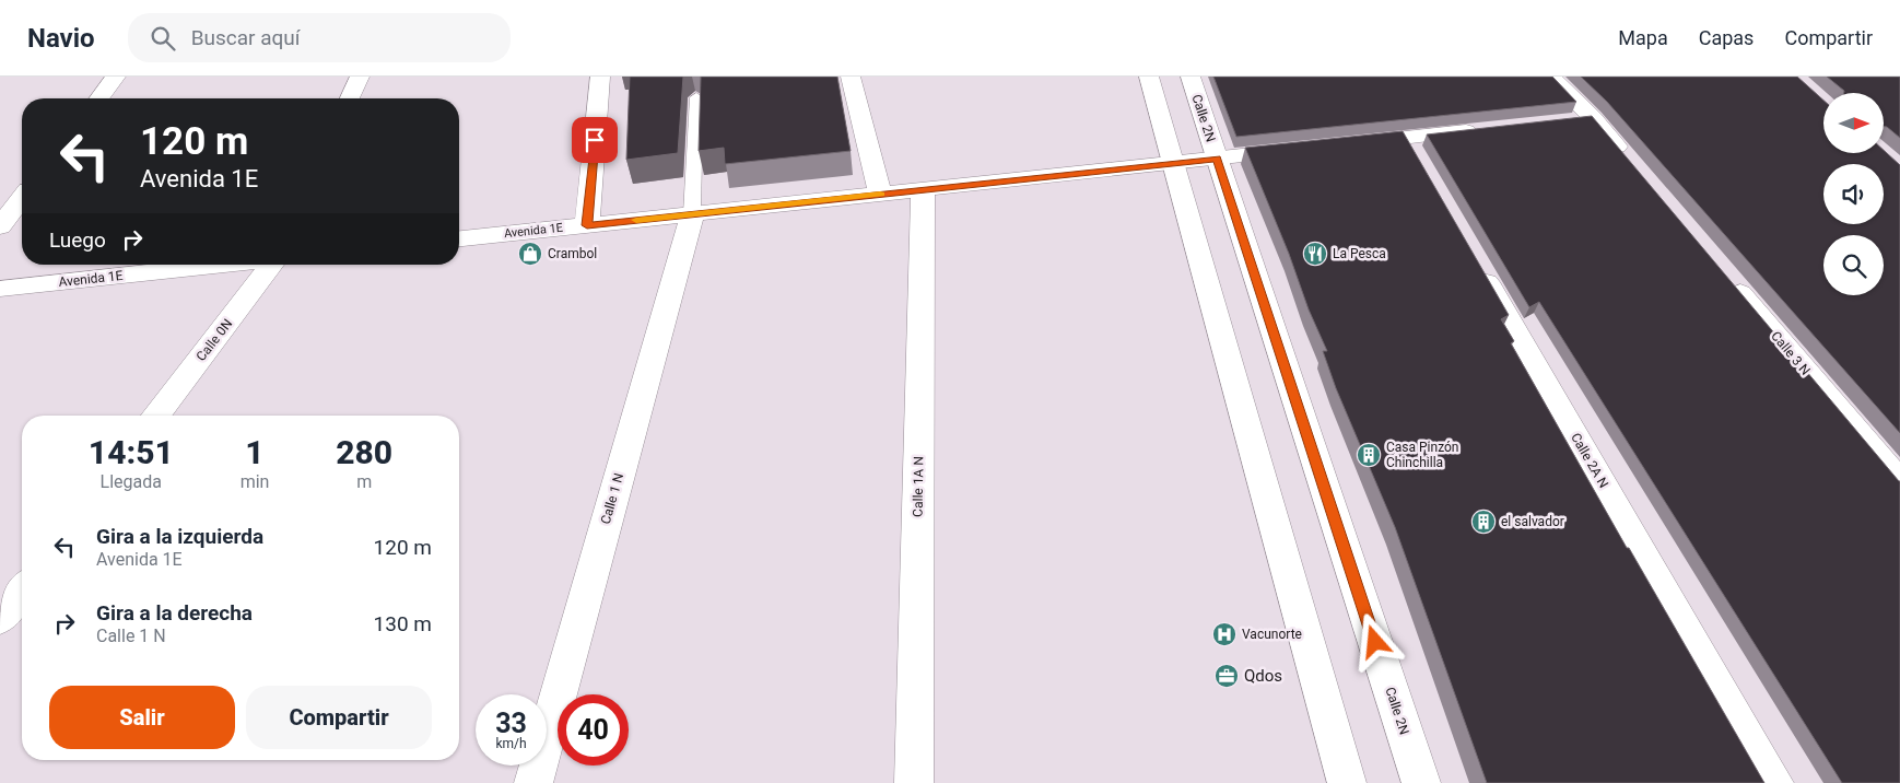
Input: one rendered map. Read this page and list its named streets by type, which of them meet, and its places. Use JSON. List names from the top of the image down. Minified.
{"streets":{"street":["Calle 2N","Avenida 1E","Calle 0N","Calle 3 N","Calle 2A N","Calle 1A N","Calle 1 N"]},"crossings":[["Calle 2N","Avenida 1E"],["Avenida 1E","Calle 1A N"],["Avenida 1E","Calle 1 N"]],"places":{"shop":["Crambol"],"restaurant":["La Pesca"],"building":["Casa Pinzón Chinchilla","el salvador"],"hospital":["Vacunorte"],"office":["Qdos"]},"north":"right","page":{"header":"Navio","search":"Buscar aquí","nav":["Mapa","Capas","Compartir"],"turn":["120 m","Avenida 1E"],"then":"Luego","eta":["14:51","Llegada","1","min","280","m"],"list":[{"name":"Gira a la izquierda","note":"Avenida 1E","value":"120 m"},{"name":"Gira a la derecha","note":"Calle 1 N","value":"130 m"}],"buttons":["Salir","Compartir"],"speed":"33 km/h","limit":"40"}}
